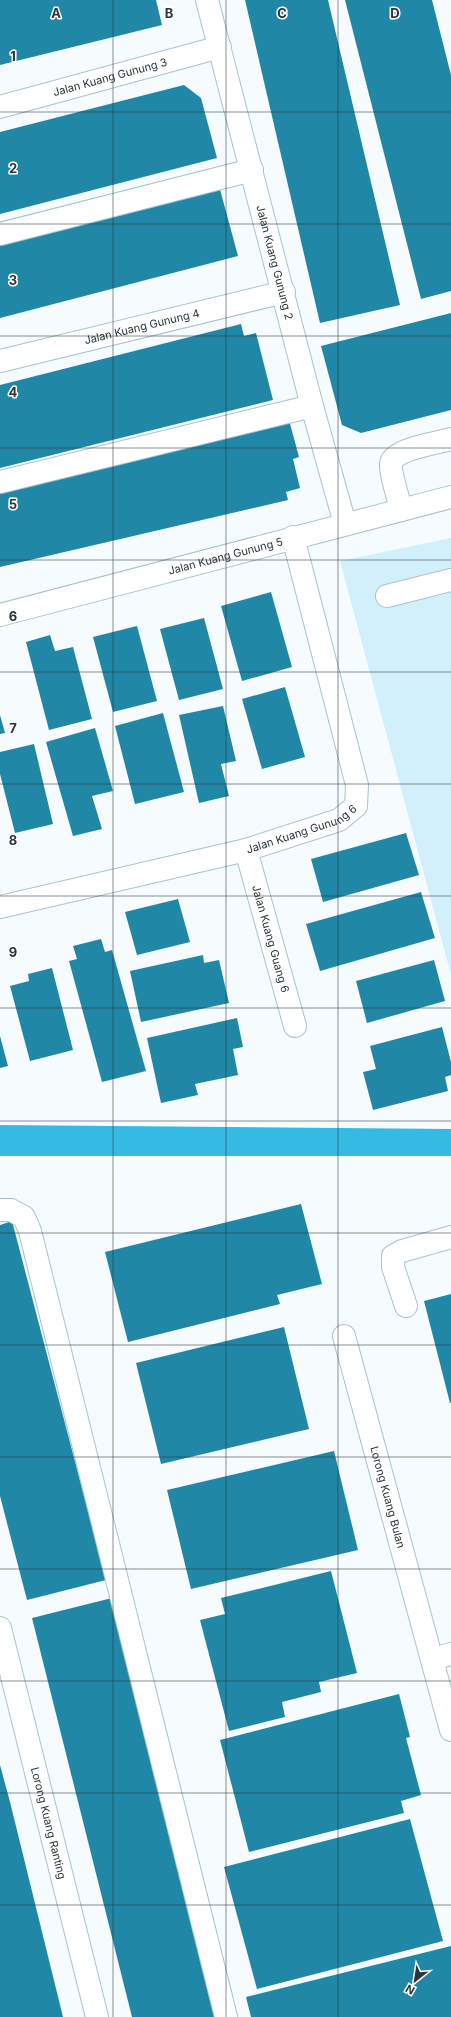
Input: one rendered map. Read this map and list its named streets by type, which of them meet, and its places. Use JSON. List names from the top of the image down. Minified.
{"streets":{"street":["Jalan Kuang Gunung 3","Jalan Kuang Gunung 2","Jalan Kuang Gunung 4","Jalan Kuang Gunung 5","Jalan Kuang Gunung 6","Jalan Kuang Guang 6","Lorong Kuang Bulan","Lorong Kuang Ranting"]},"crossings":[["Jalan Kuang Gunung 3","Jalan Kuang Gunung 2"],["Jalan Kuang Gunung 2","Jalan Kuang Gunung 4"],["Jalan Kuang Gunung 2","Jalan Kuang Gunung 5"],["Jalan Kuang Gunung 5","Jalan Kuang Gunung 6"],["Jalan Kuang Gunung 6","Jalan Kuang Guang 6"]],"north":"bottom left","grid":{"columns":["A","B","C","D"],"rows":["1","2","3","4","5","6","7","8","9"]}}
